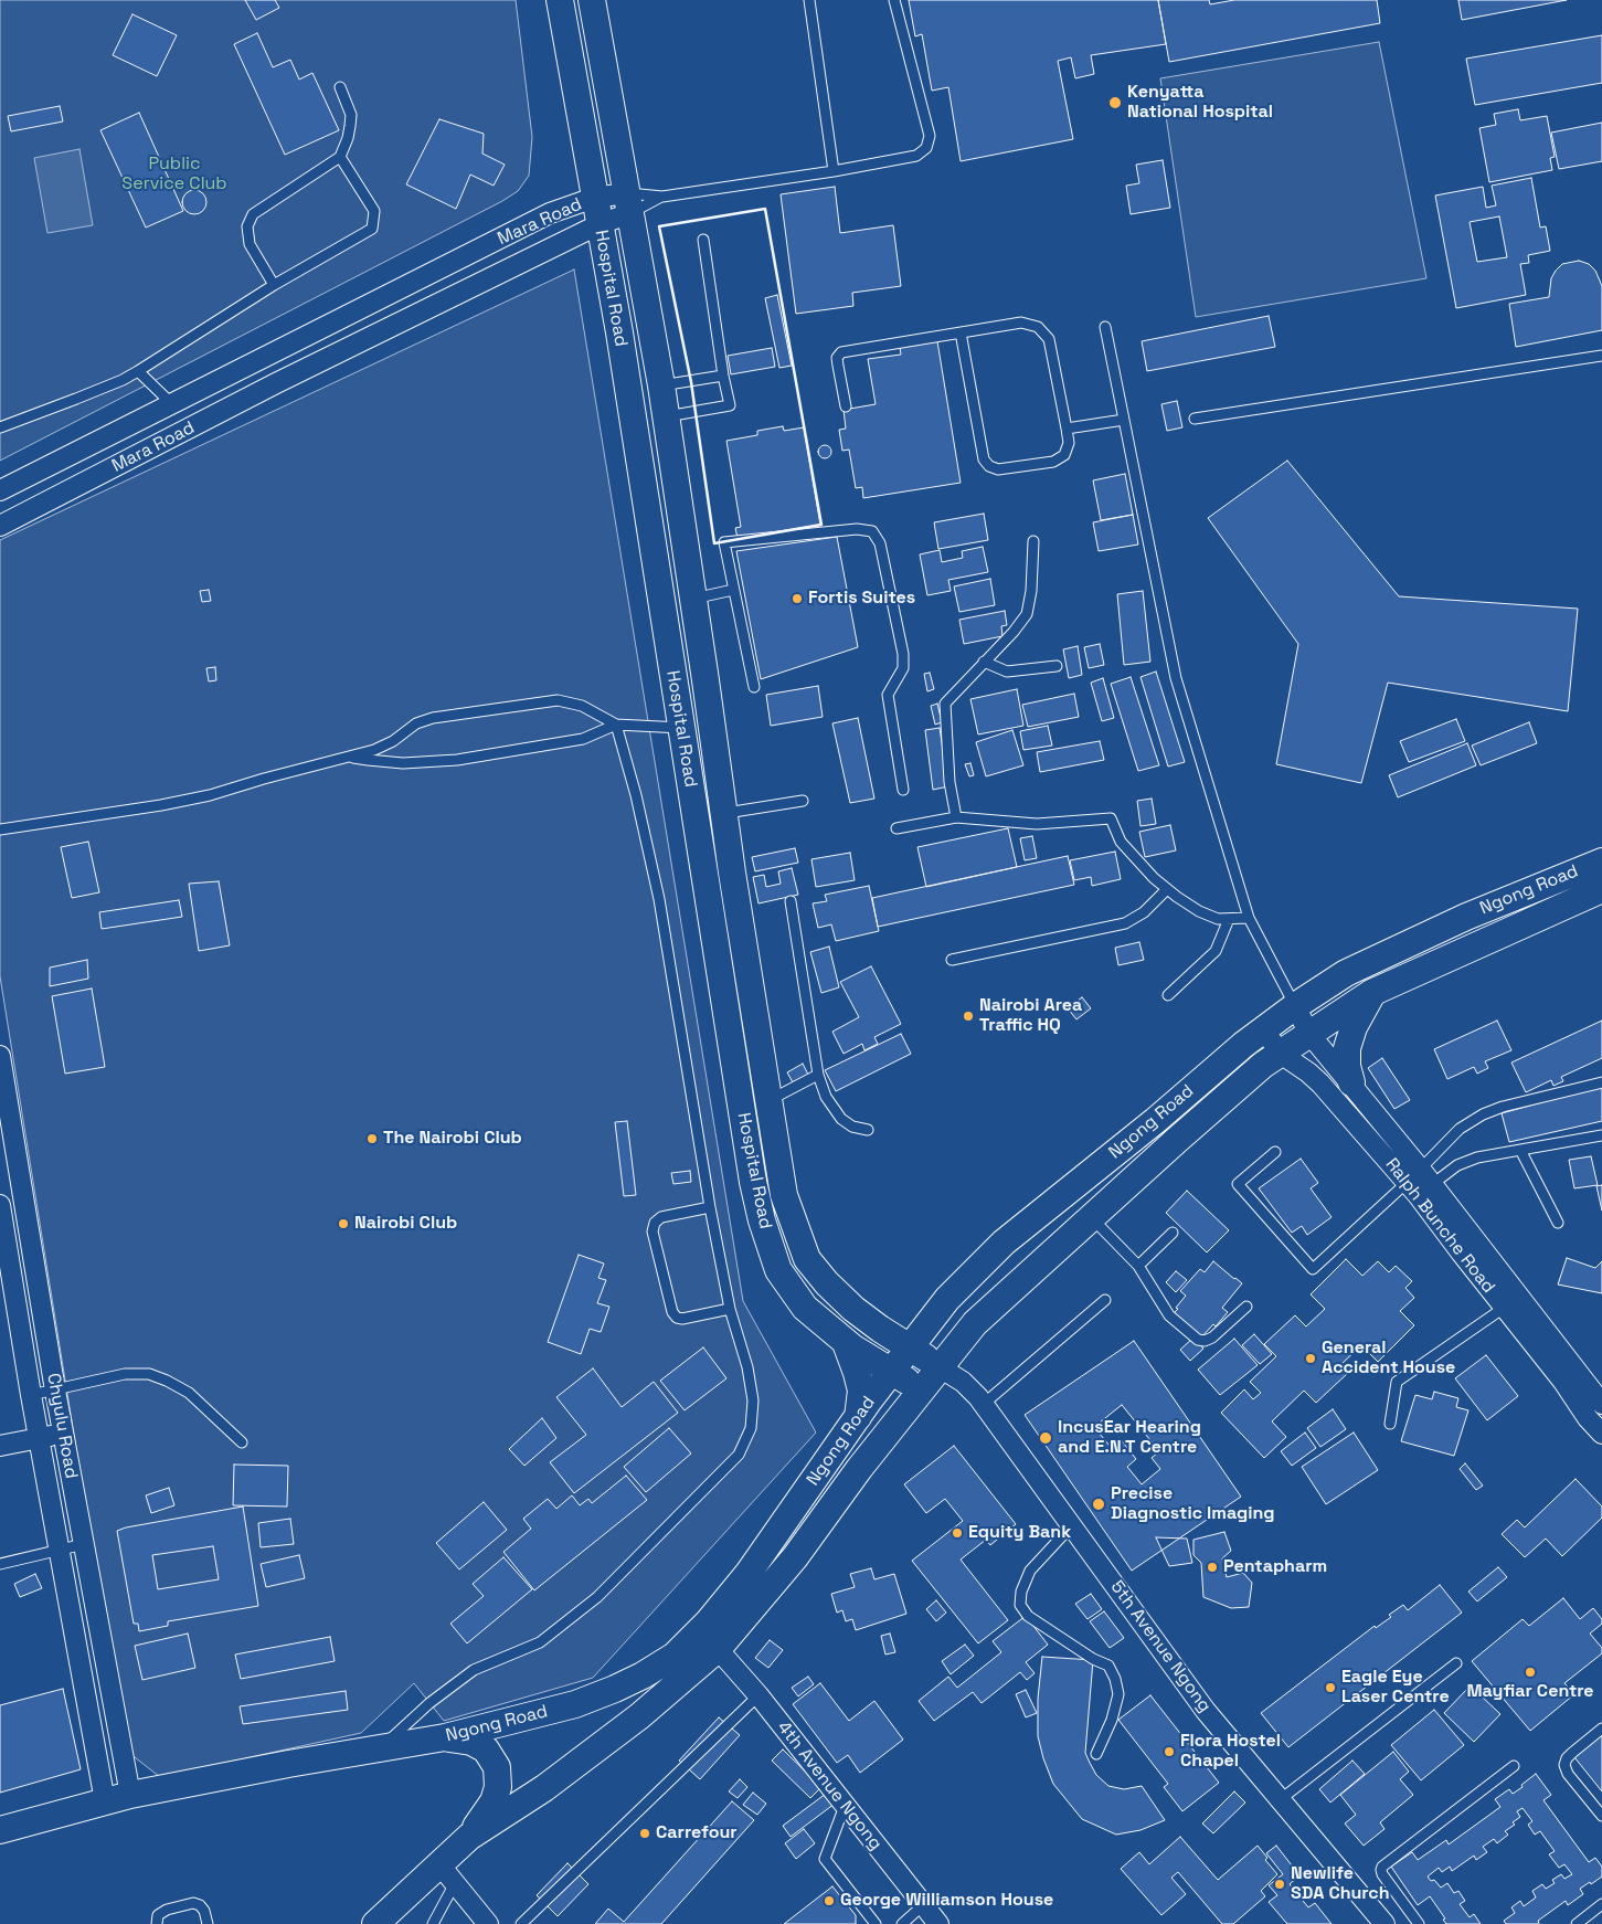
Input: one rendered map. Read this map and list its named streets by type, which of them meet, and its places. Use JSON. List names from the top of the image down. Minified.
{"streets":{"main road":["Hospital Road","Ngong Road"],"street":["Mara Road","Ralph Bunche Road","Chyulu Road","5th Avenue Ngong","4th Avenue Ngong"]},"crossings":[["Mara Road","Hospital Road"],["Hospital Road","Ngong Road"],["Hospital Road","5th Avenue Ngong"],["Ngong Road","Ralph Bunche Road"],["Ngong Road","Chyulu Road"],["Ngong Road","5th Avenue Ngong"],["Ngong Road","4th Avenue Ngong"]],"parks":["Public Service Club"],"places":["Kenyatta National Hospital","Fortis Suites","Nairobi Area Traffic HQ","The Nairobi Club","Nairobi Club","General Accident House","IncusEar Hearing and E.N.T Centre","Precise Diagnostic Imaging","Equity Bank","Pentapharm","Mayfiar Centre","Eagle Eye Laser Centre","Flora Hostel Chapel","Carrefour","Newlife SDA Church","George Williamson House"]}
